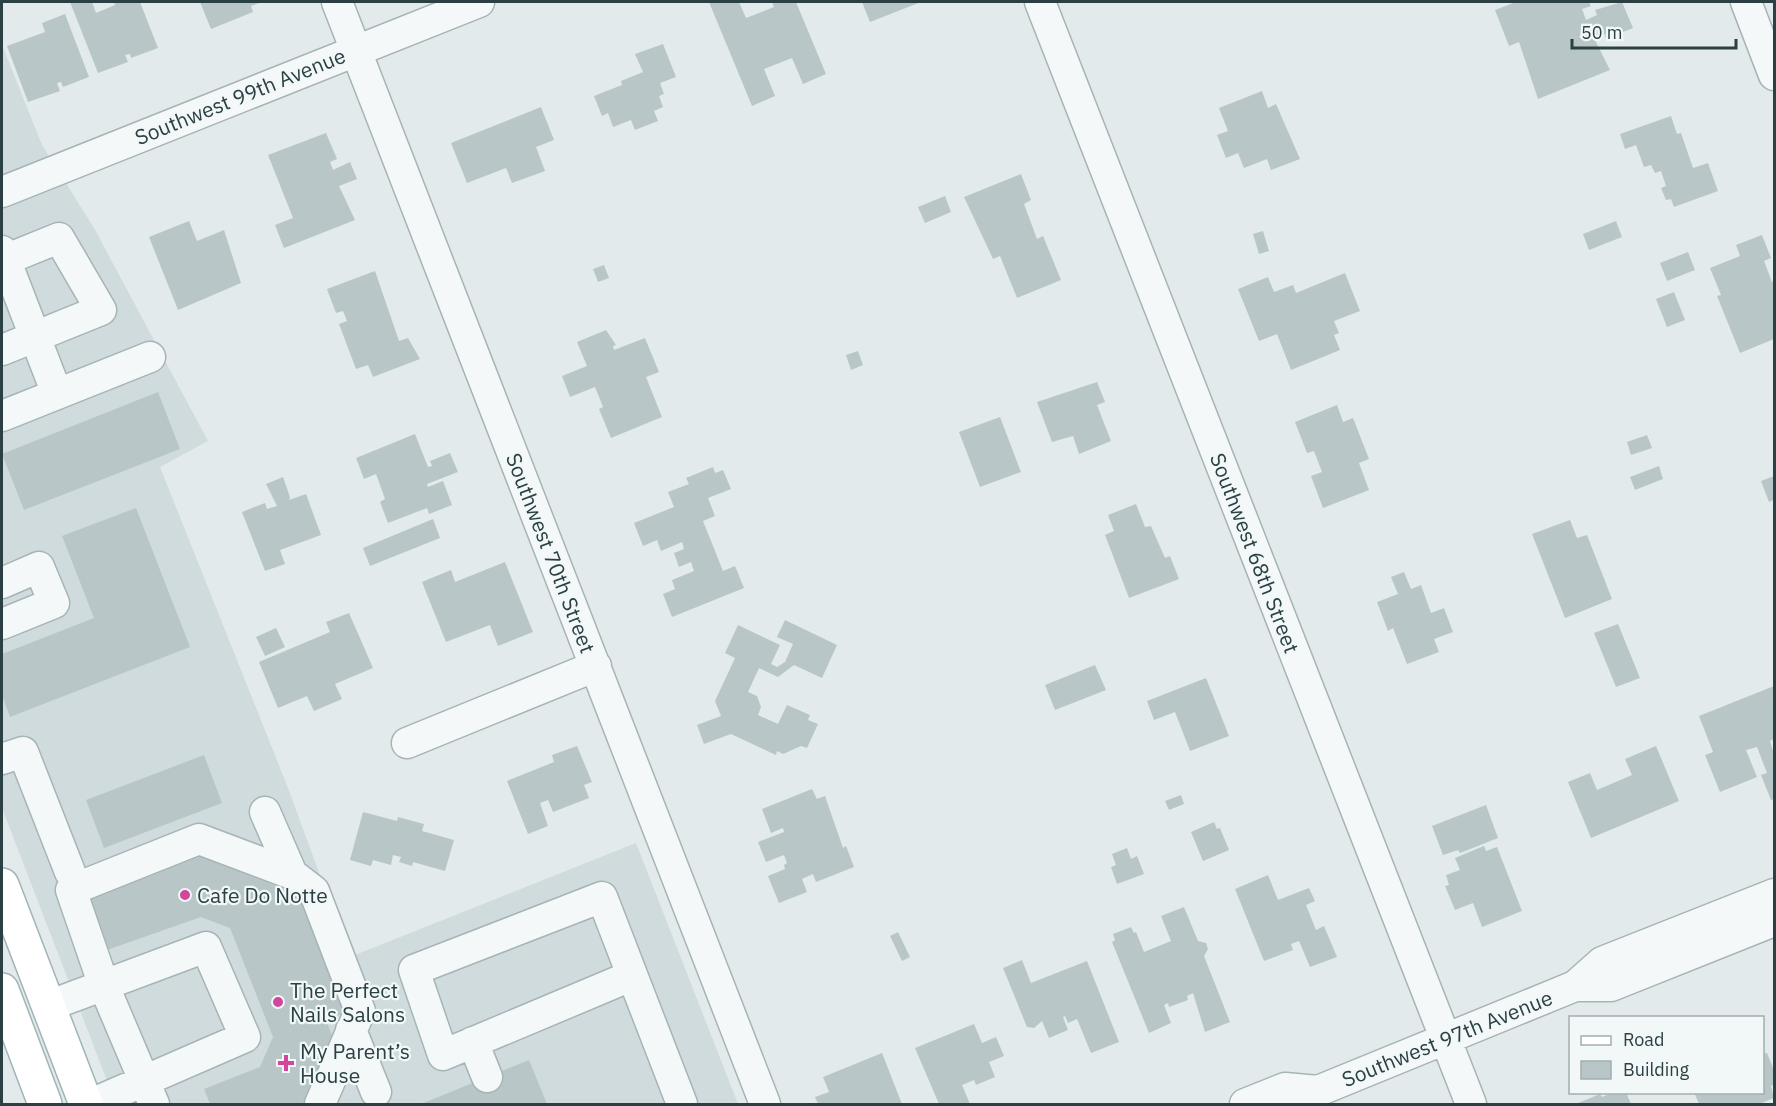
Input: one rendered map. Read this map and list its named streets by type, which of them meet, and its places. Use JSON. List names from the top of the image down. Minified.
{"streets":{"street":["Southwest 99th Avenue","Southwest 70th Street","Southwest 68th Street","Southwest 97th Avenue"]},"crossings":[["Southwest 99th Avenue","Southwest 70th Street"],["Southwest 68th Street","Southwest 97th Avenue"]],"places":{"other":["Cafe Do Notte","The Perfect Nails Salons"],"health":["My Parent’s House"]},"legend":["Road","Building"],"scale_bar":"50 m"}
